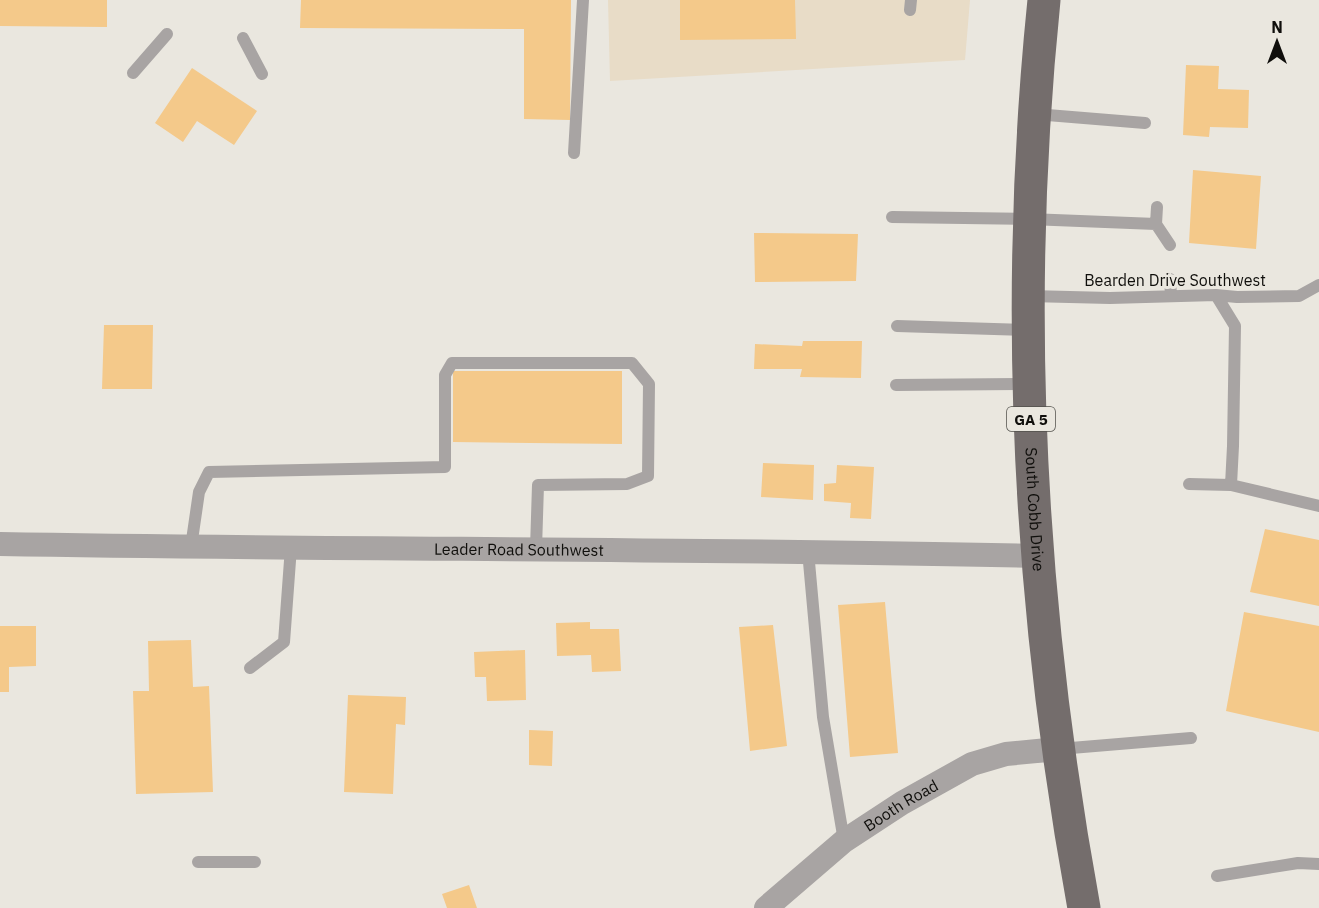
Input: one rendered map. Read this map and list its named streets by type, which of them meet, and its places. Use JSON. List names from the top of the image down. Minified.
{"streets":{"main road":["GA 5","South Cobb Drive"],"street":["Leader Road Southwest","Booth Road"],"lane":["Bearden Drive Southwest"]},"crossings":[["Bearden Drive Southwest","South Cobb Drive"],["South Cobb Drive","Leader Road Southwest"],["South Cobb Drive","Booth Road"]],"north":"top"}
